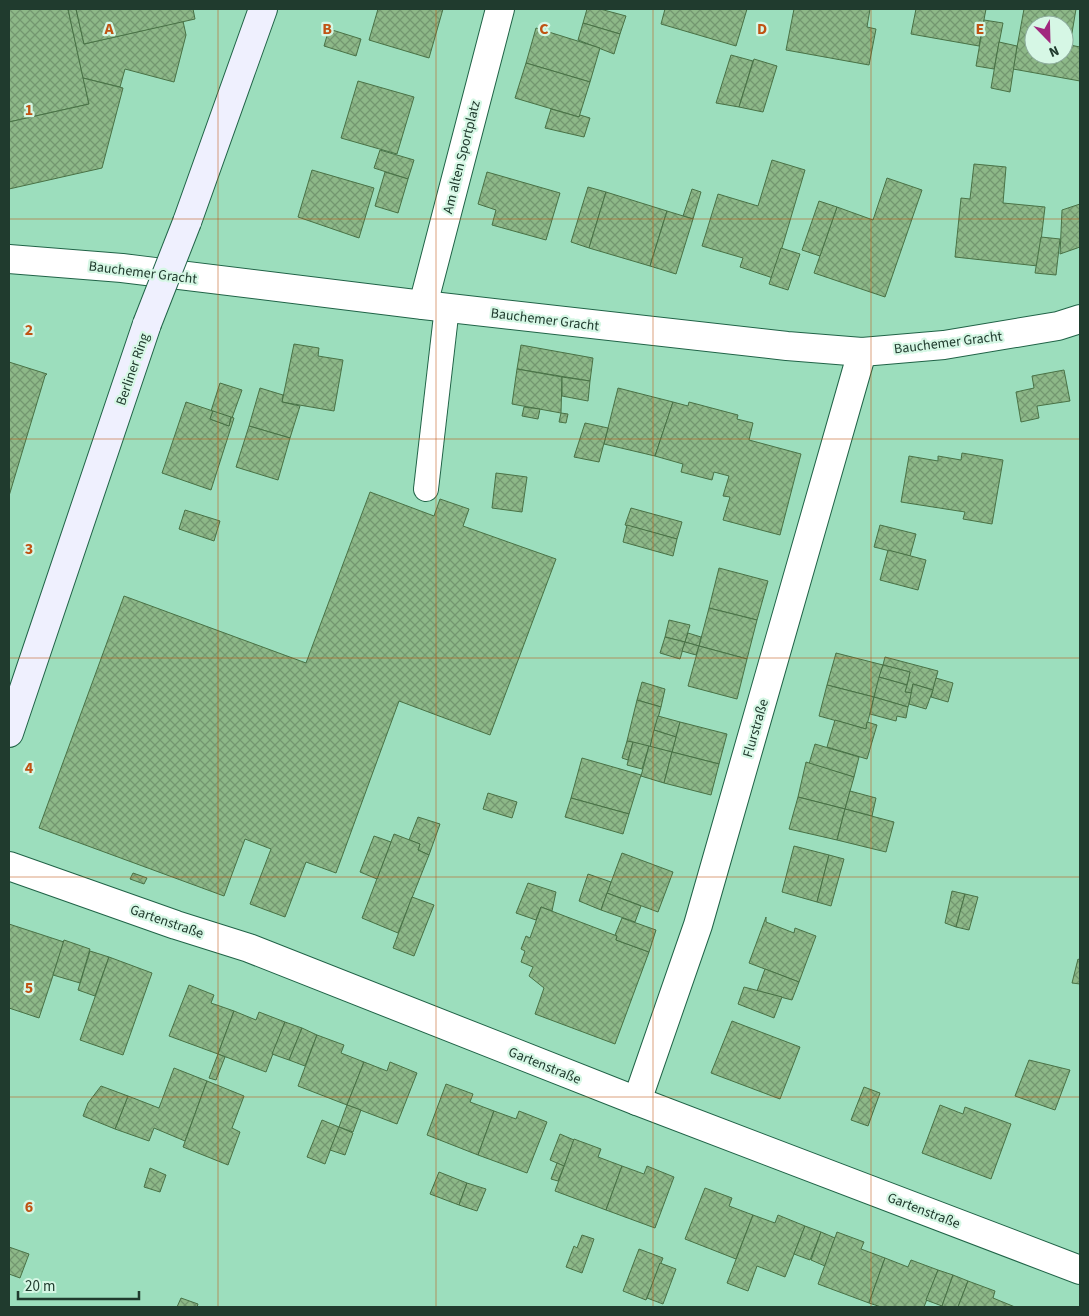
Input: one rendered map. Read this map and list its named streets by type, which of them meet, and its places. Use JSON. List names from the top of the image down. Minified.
{"streets":{"main road":["Berliner Ring"],"street":["Am alten Sportplatz","Bauchemer Gracht","Flurstraße","Gartenstraße"]},"crossings":[["Am alten Sportplatz","Bauchemer Gracht"],["Bauchemer Gracht","Flurstraße"],["Flurstraße","Gartenstraße"]],"scale_bar":"20 m","north":"bottom right","grid":{"columns":["A","B","C","D","E"],"rows":["1","2","3","4","5","6"]}}
